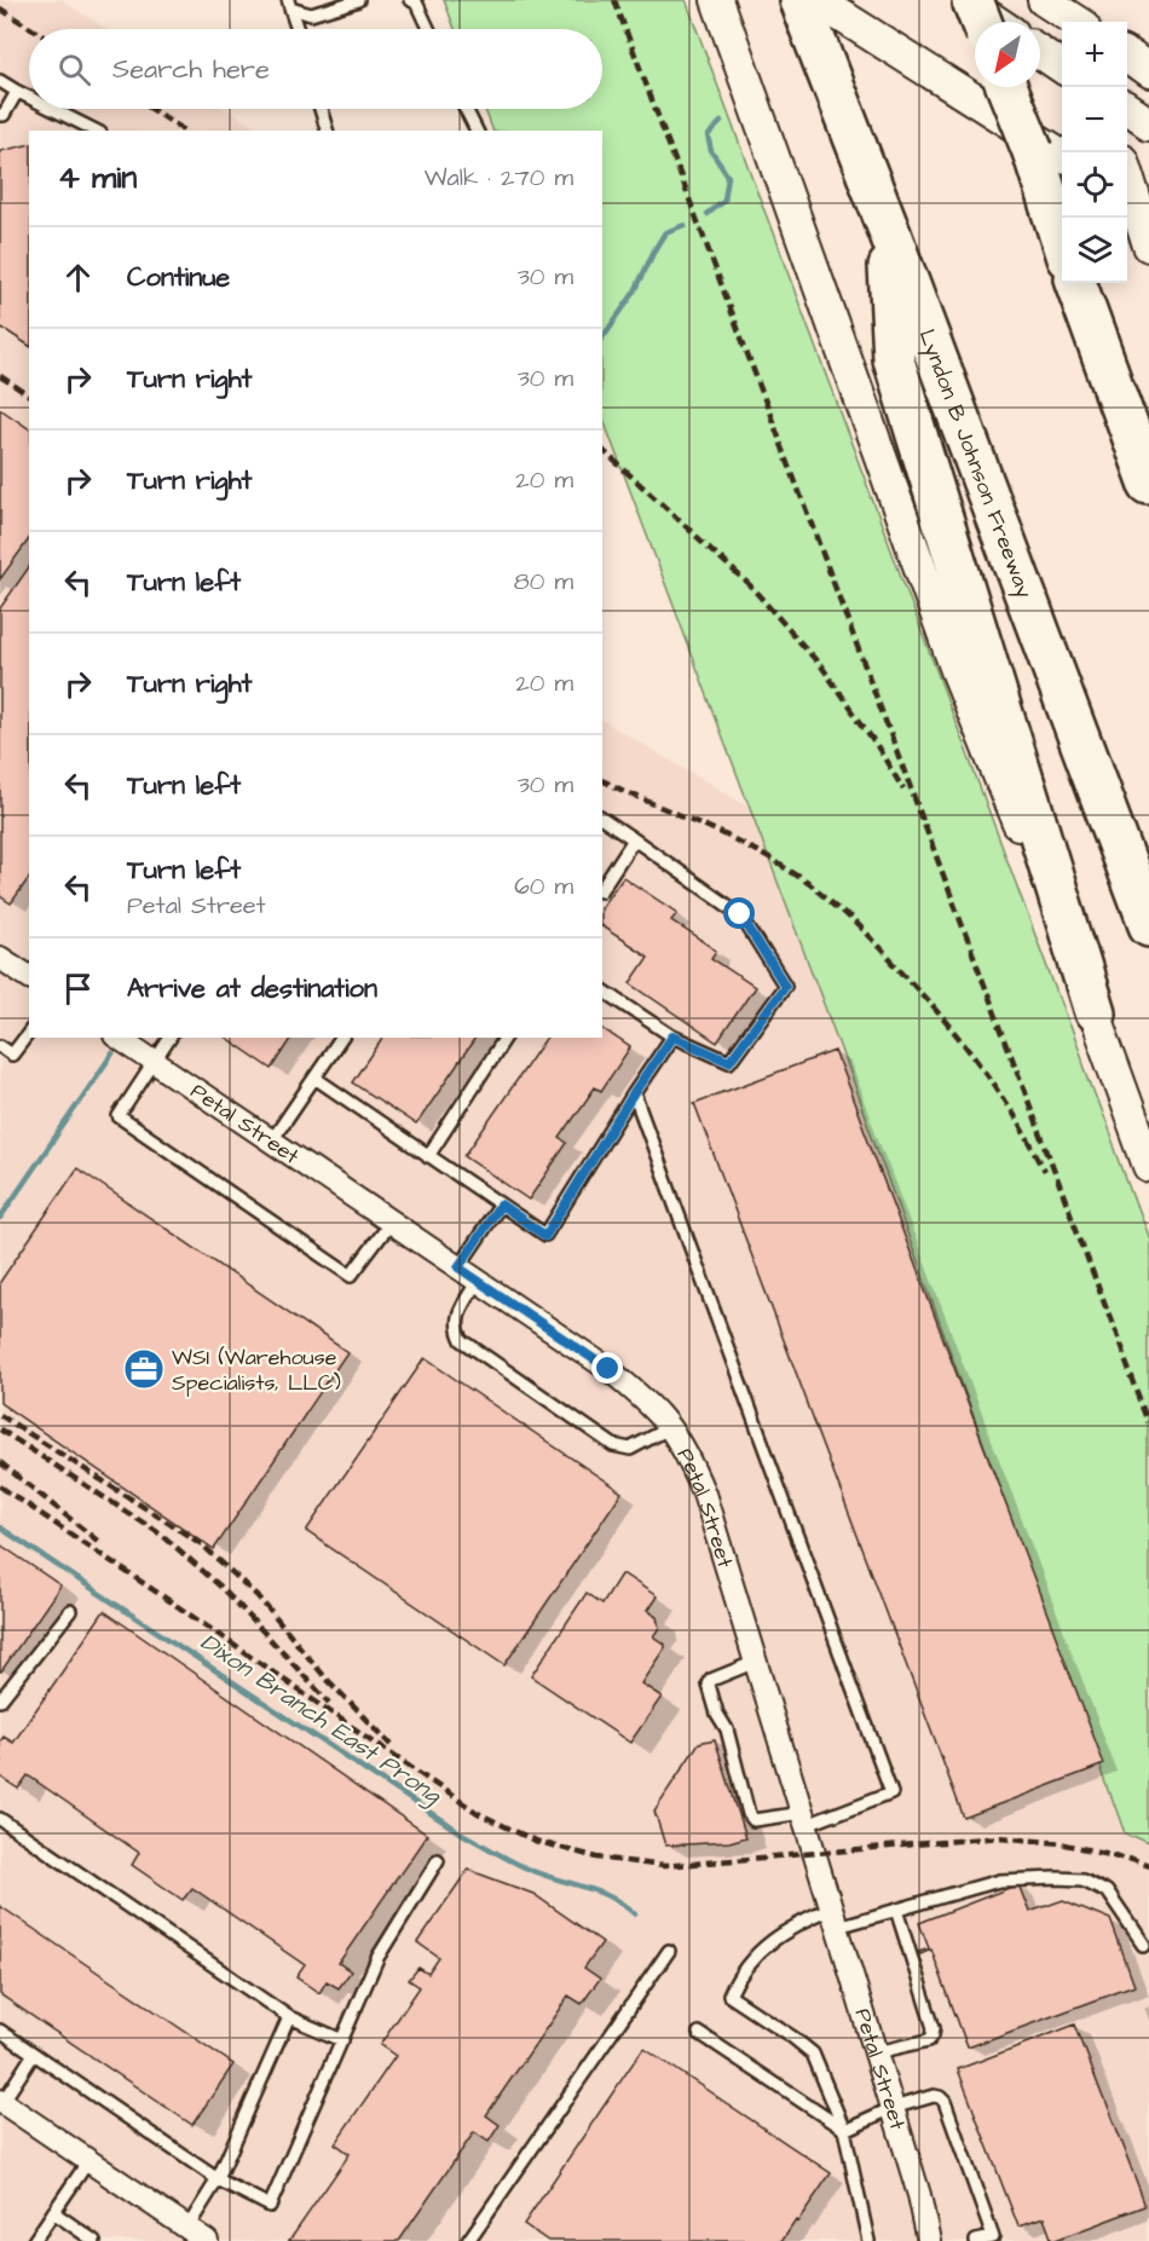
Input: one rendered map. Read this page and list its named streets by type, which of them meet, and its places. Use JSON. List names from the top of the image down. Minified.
{"streets":{"highway":["Lyndon B Johnson Freeway"],"street":["Petal Street"]},"water":["Dixon Branch East Prong"],"places":{"office":["WSI (Warehouse Specialists, LLC)"]},"north":"bottom left","page":{"map_buttons":["+","−"],"search":"Search here","heading":["4 min","Walk · 270 m"],"list":[["Continue","30 m"],["Turn right","30 m"],["Turn right","20 m"],["Turn left","80 m"],["Turn right","20 m"],["Turn left","30 m"],["Turn left","Petal Street","60 m"],"Arrive at destination"]}}
